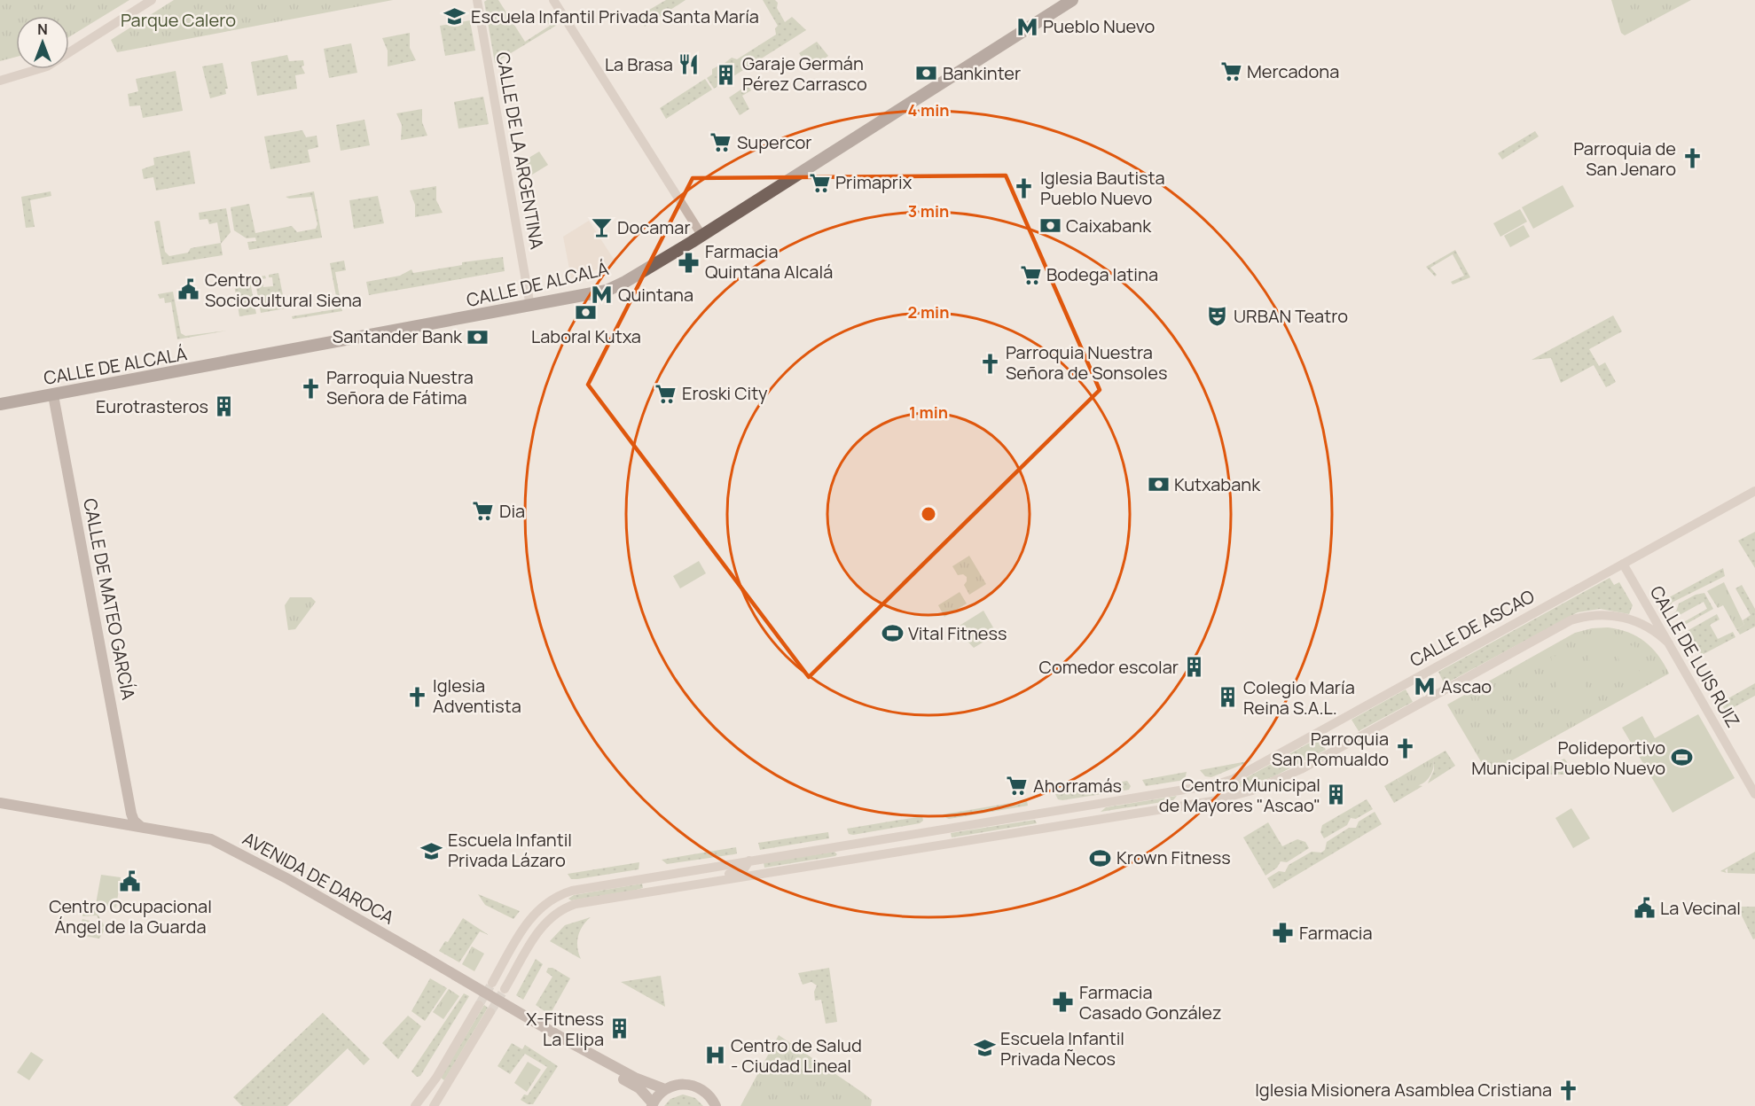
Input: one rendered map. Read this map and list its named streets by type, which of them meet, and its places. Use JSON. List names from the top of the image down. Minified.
{"streets":{"main road":["CALLE DE ALCALÁ","CALLE DE MATEO GARCÍA","AVENIDA DE DAROCA"],"street":["CALLE DE LA ARGENTINA","CALLE DE ASCAO","CALLE DE LUIS RUIZ"]},"crossings":[["CALLE DE LA ARGENTINA","CALLE DE ALCALÁ"],["CALLE DE ALCALÁ","CALLE DE MATEO GARCÍA"],["CALLE DE MATEO GARCÍA","AVENIDA DE DAROCA"],["CALLE DE ASCAO","CALLE DE LUIS RUIZ"]],"parks":["Parque Calero"],"places":{"school or university":["Escuela Infantil Privada Santa María","Escuela Infantil Privada Lázaro","Escuela Infantil Privada Ñecos"],"metro station":["Pueblo Nuevo","Quintana","Ascao"],"restaurant":["La Brasa"],"supermarket":["Mercadona","Supercor","Primaprix","Bodega latina","Eroski City","Dia","Ahorramás"],"bank":["Bankinter","Caixabank","Laboral Kutxa","Santander Bank","Kutxabank"],"building":["Garaje Germán Pérez Carrasco","Eurotrasteros","Comedor escolar","Colegio María Reina S.A.L.","Centro Municipal de Mayores \"Ascao\"","X-Fitness La Elipa"],"church":["Parroquia de San Jenaro","Iglesia Bautista Pueblo Nuevo","Parroquia Nuestra Señora de Sonsoles","Parroquia Nuestra Señora de Fátima","Iglesia Adventista","Parroquia San Romualdo","Iglesia Misionera Asamblea Cristiana"],"bar":["Docamar"],"pharmacy":["Farmacia Quintana Alcalá","Farmacia","Farmacia Casado González"],"public building":["Centro Sociocultural Siena","Centro Ocupacional Ángel de la Guarda","La Vecinal"],"theatre":["URBAN Teatro"],"sports":["Vital Fitness","Polideportivo Municipal Pueblo Nuevo","Krown Fitness"],"hospital":["Centro de Salud - Ciudad Lineal"]},"north":"top","rings":["4 min","3 min","2 min","1 min"]}
